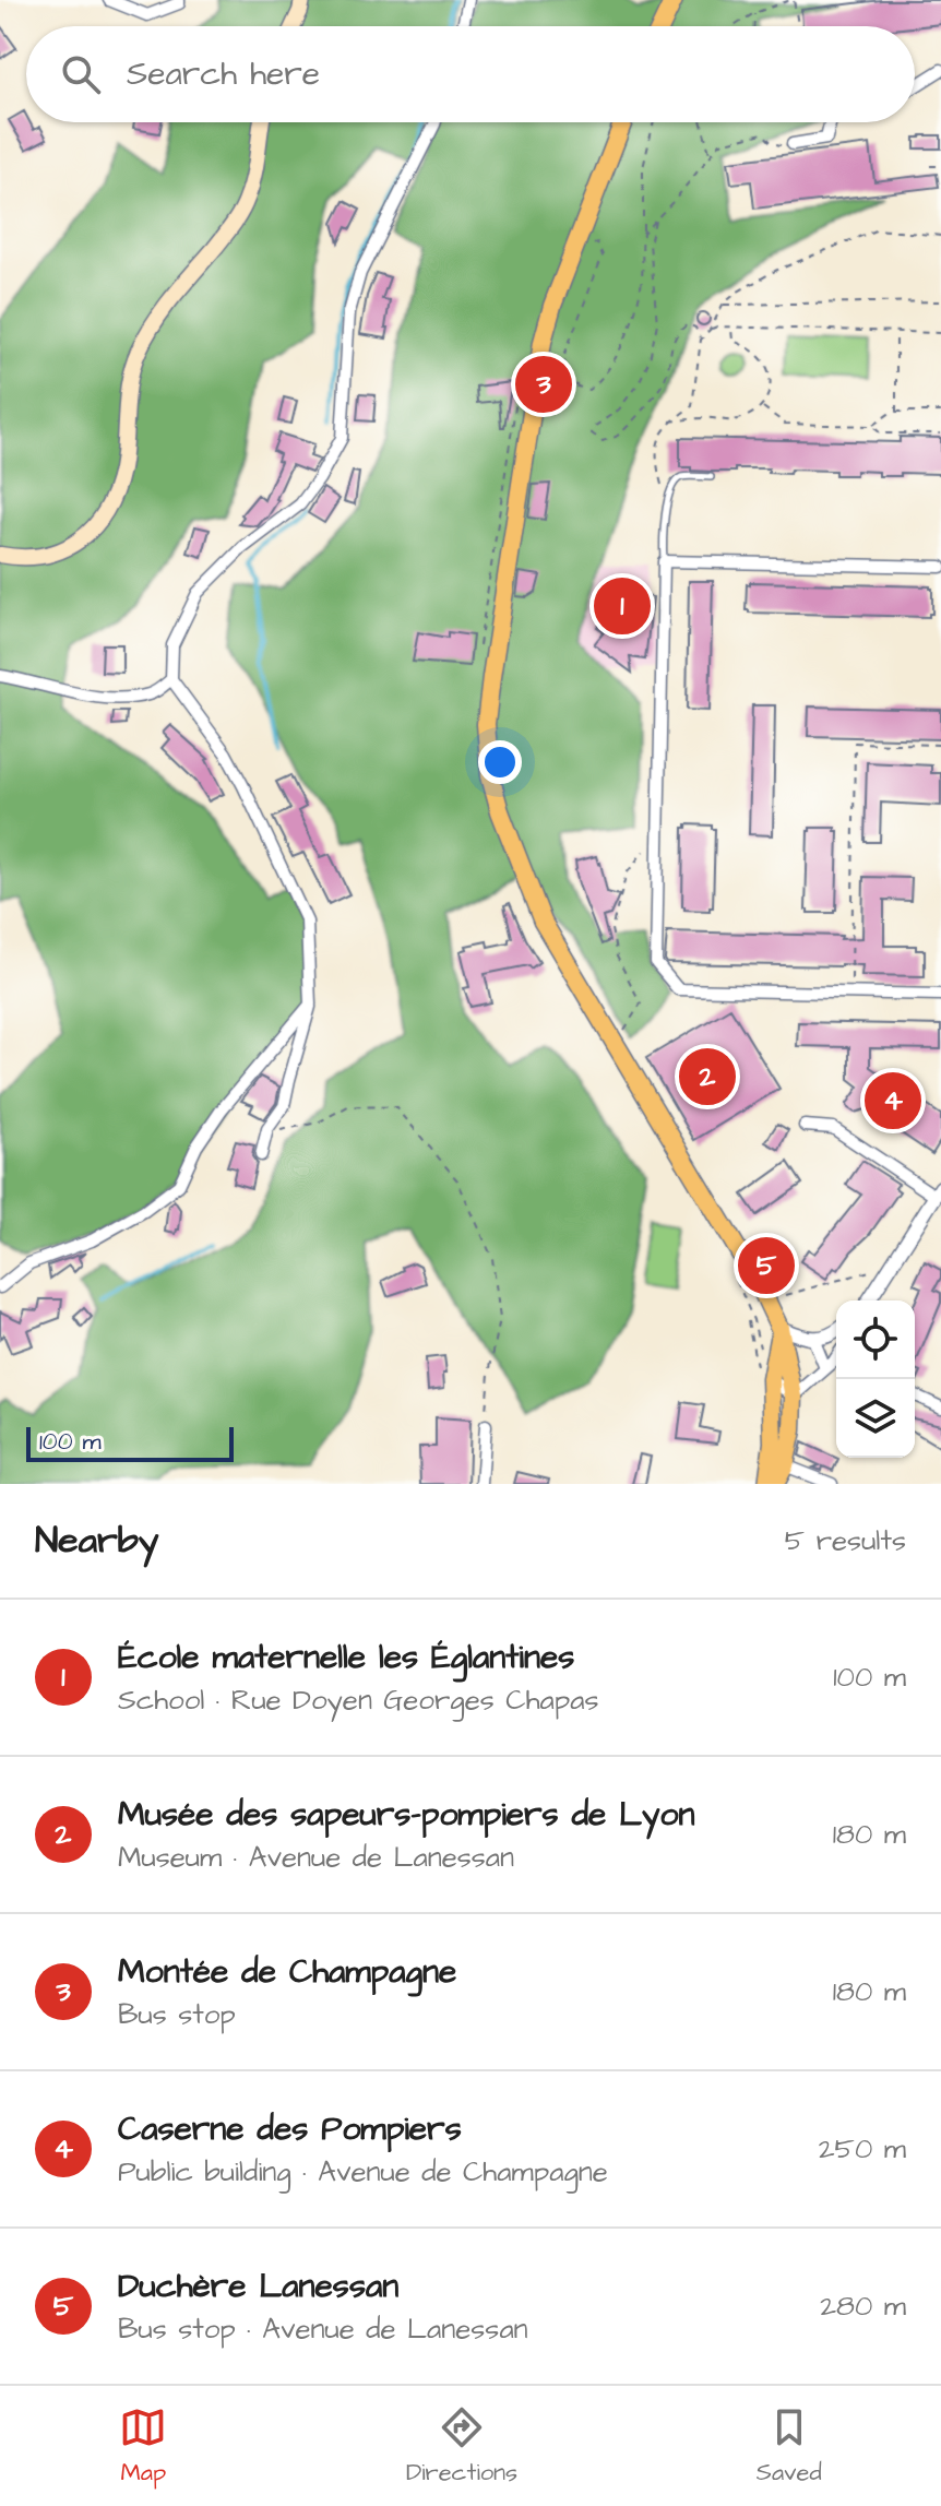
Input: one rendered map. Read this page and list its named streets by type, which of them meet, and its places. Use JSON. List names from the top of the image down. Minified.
{"scale_bar":"100 m","page":{"search":"Search here","pins":["3","1","2","4","5"],"scale":"100 m","heading":["Nearby","5 results"],"list":[{"mark":"1","name":"École maternelle les Églantines","note":"School · Rue Doyen Georges Chapas","value":"100 m"},{"mark":"2","name":"Musée des sapeurs-pompiers de Lyon","note":"Museum · Avenue de Lanessan","value":"180 m"},{"mark":"3","name":"Montée de Champagne","note":"Bus stop","value":"180 m"},{"mark":"4","name":"Caserne des Pompiers","note":"Public building · Avenue de Champagne","value":"250 m"},{"mark":"5","name":"Duchère Lanessan","note":"Bus stop · Avenue de Lanessan","value":"280 m"}],"nav":["Map","Directions","Saved"]}}
